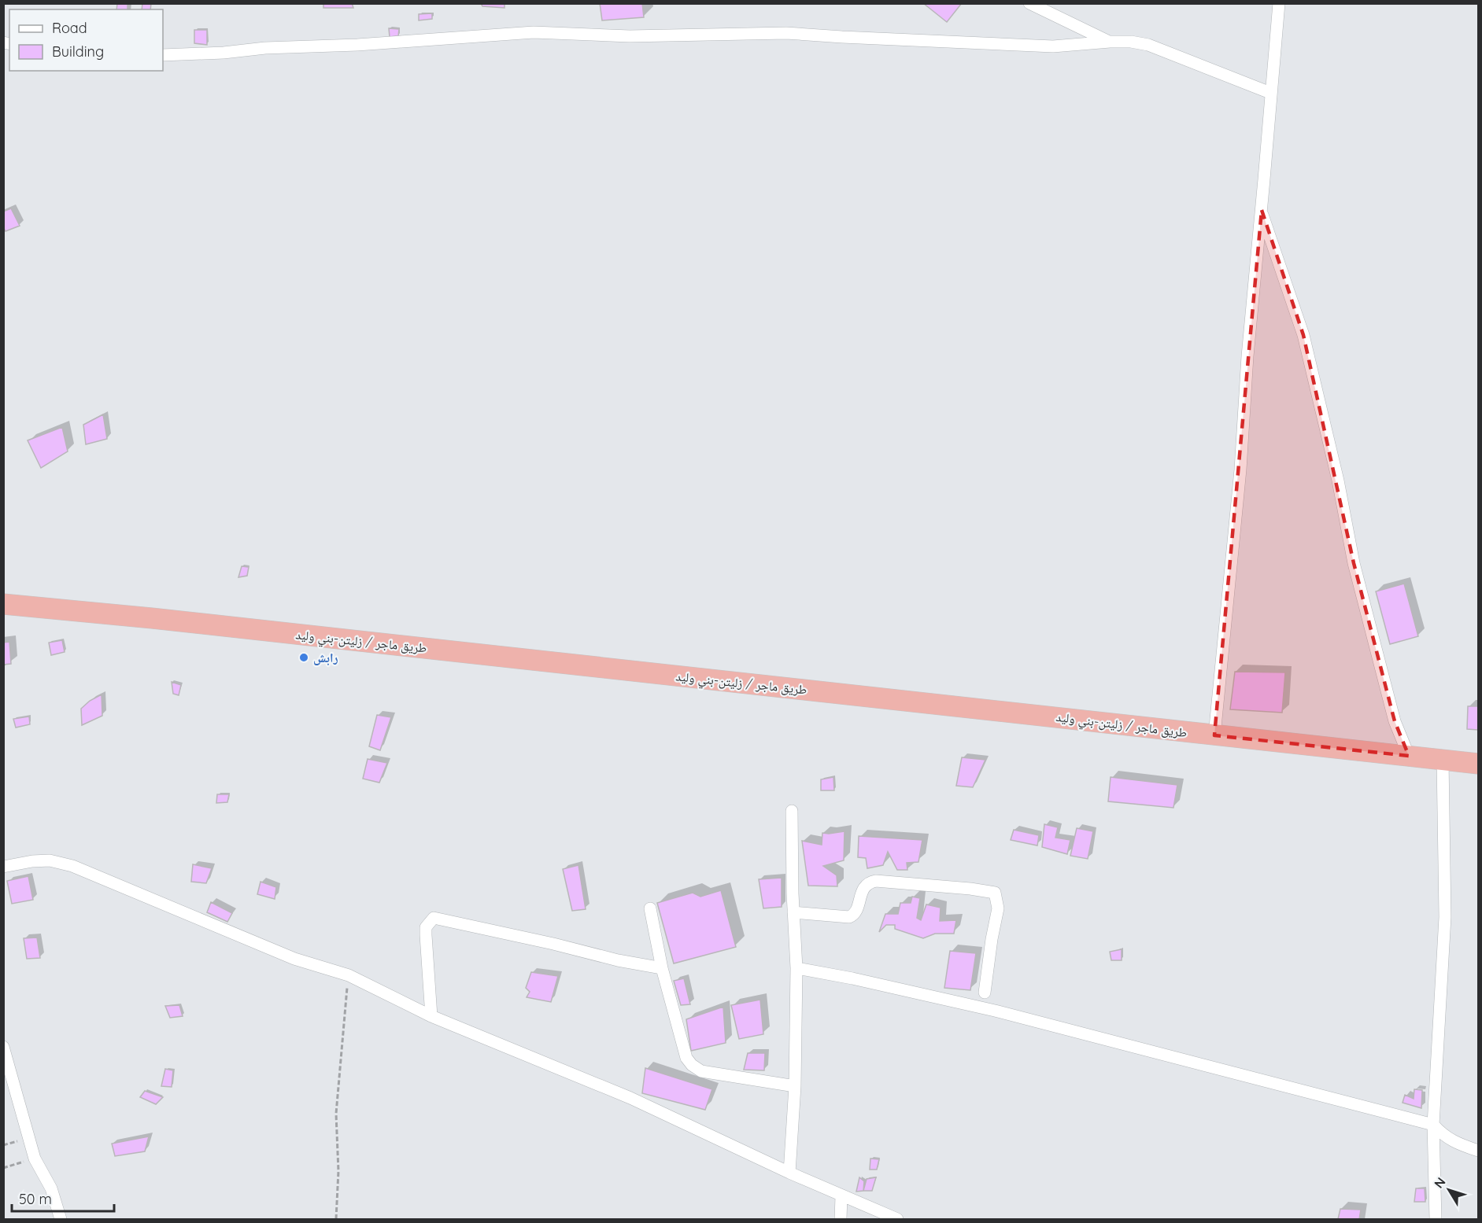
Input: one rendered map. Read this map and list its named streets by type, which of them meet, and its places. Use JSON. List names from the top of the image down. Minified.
{"streets":{"highway":["طريق ماجر / زليتن-بني وليد"]},"places":["رابش"],"legend":["Road","Building"],"scale_bar":"50 m","north":"top left"}
